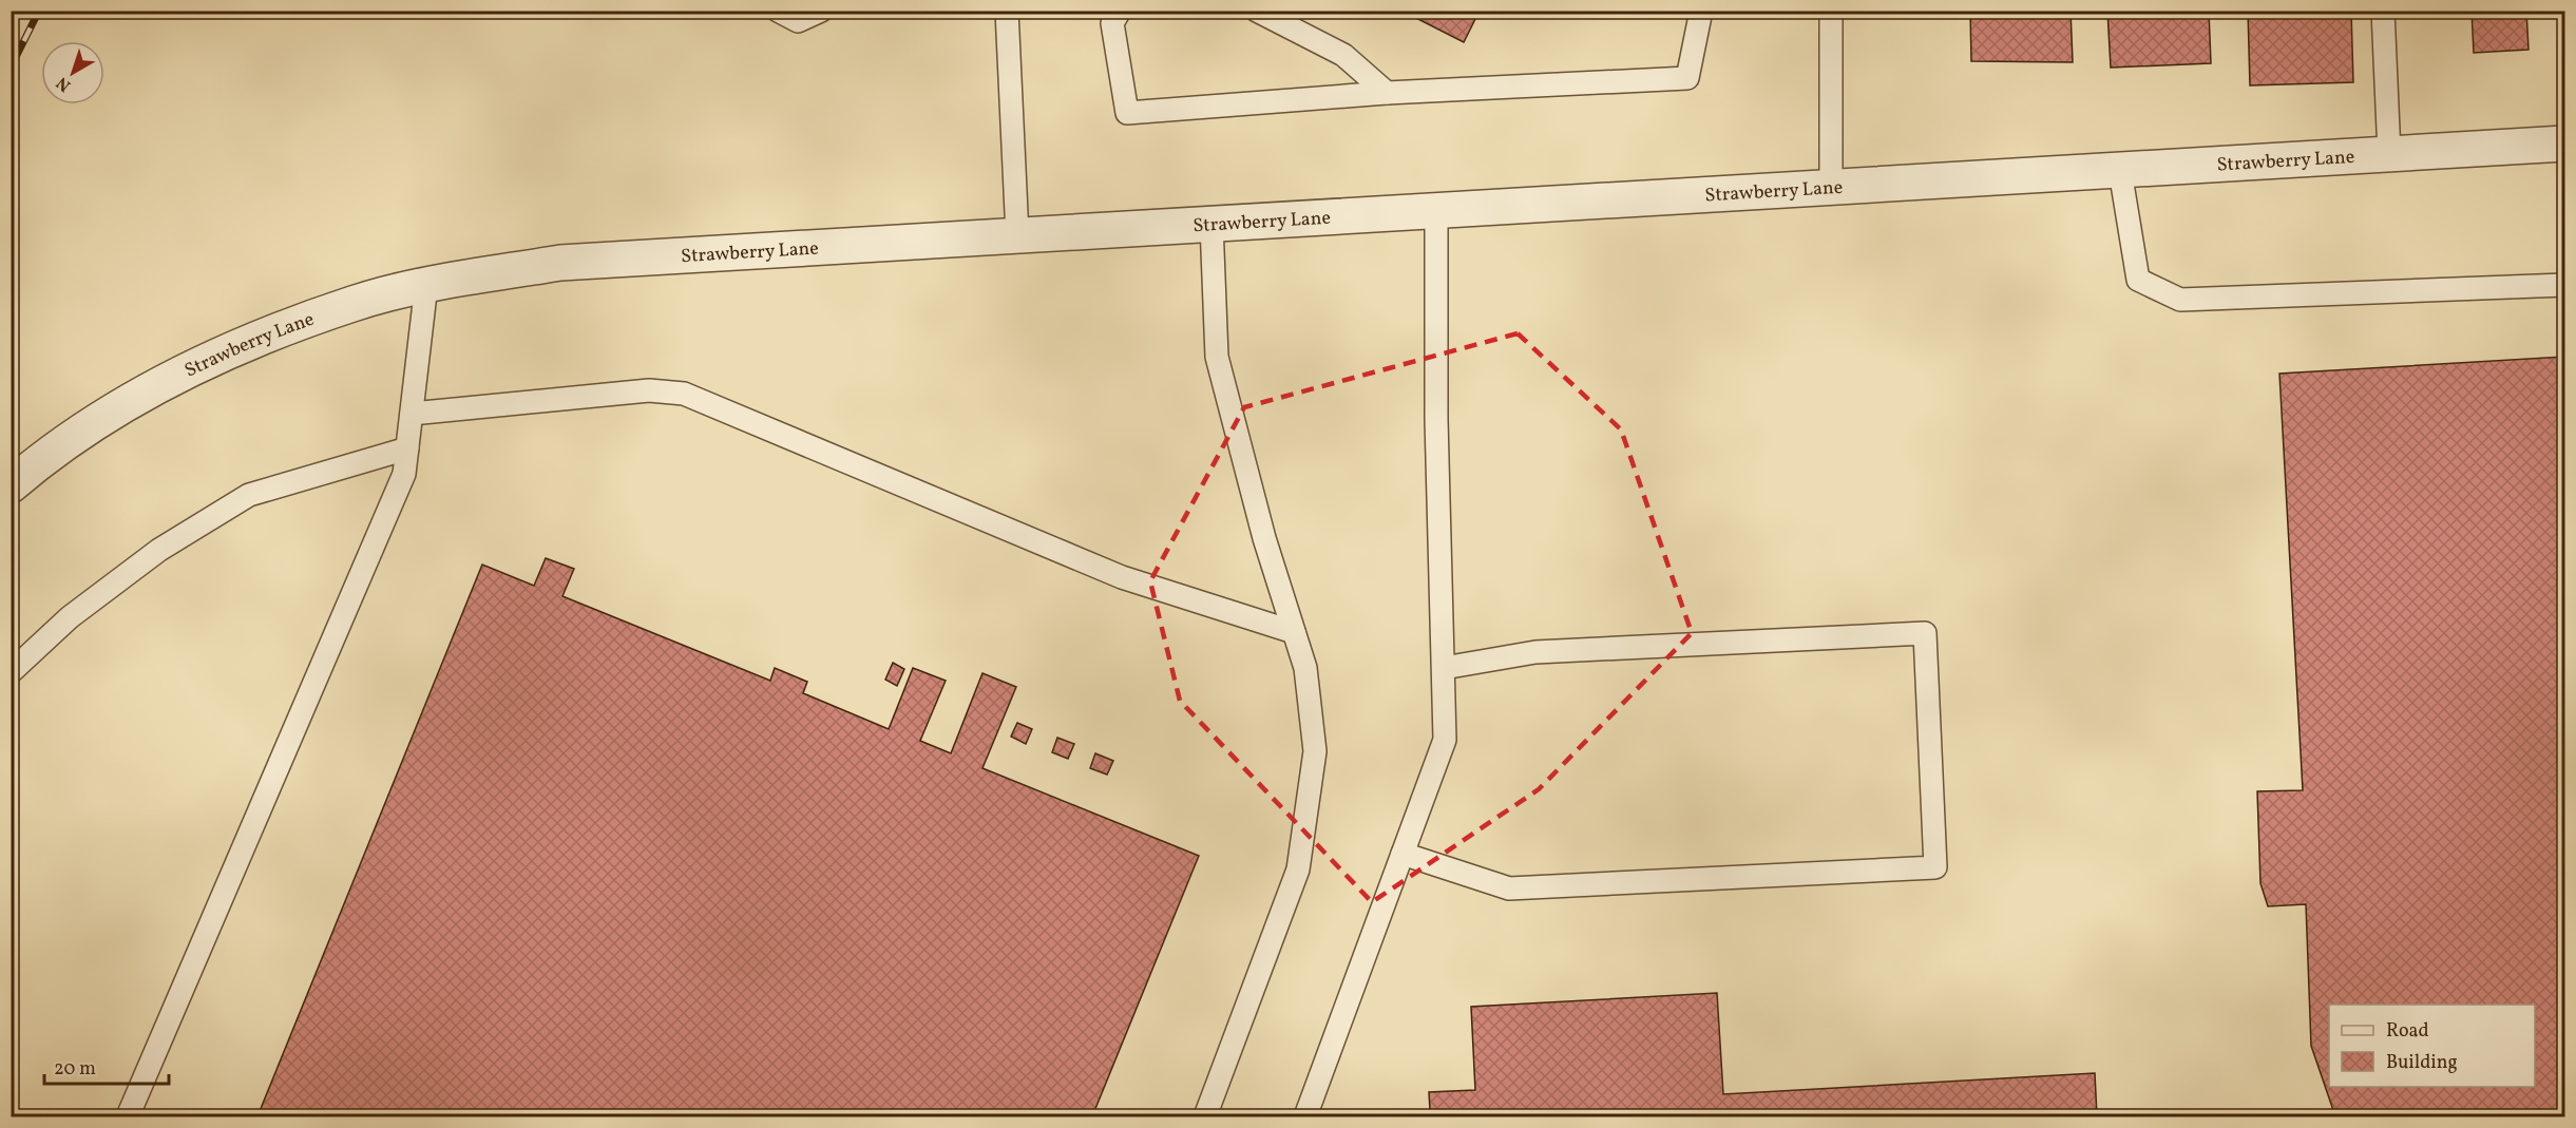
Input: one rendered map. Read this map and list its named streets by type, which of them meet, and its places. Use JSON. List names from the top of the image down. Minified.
{"streets":{"street":["Strawberry Lane"]},"legend":["Road","Building"],"scale_bar":"20 m","north":"bottom left"}
